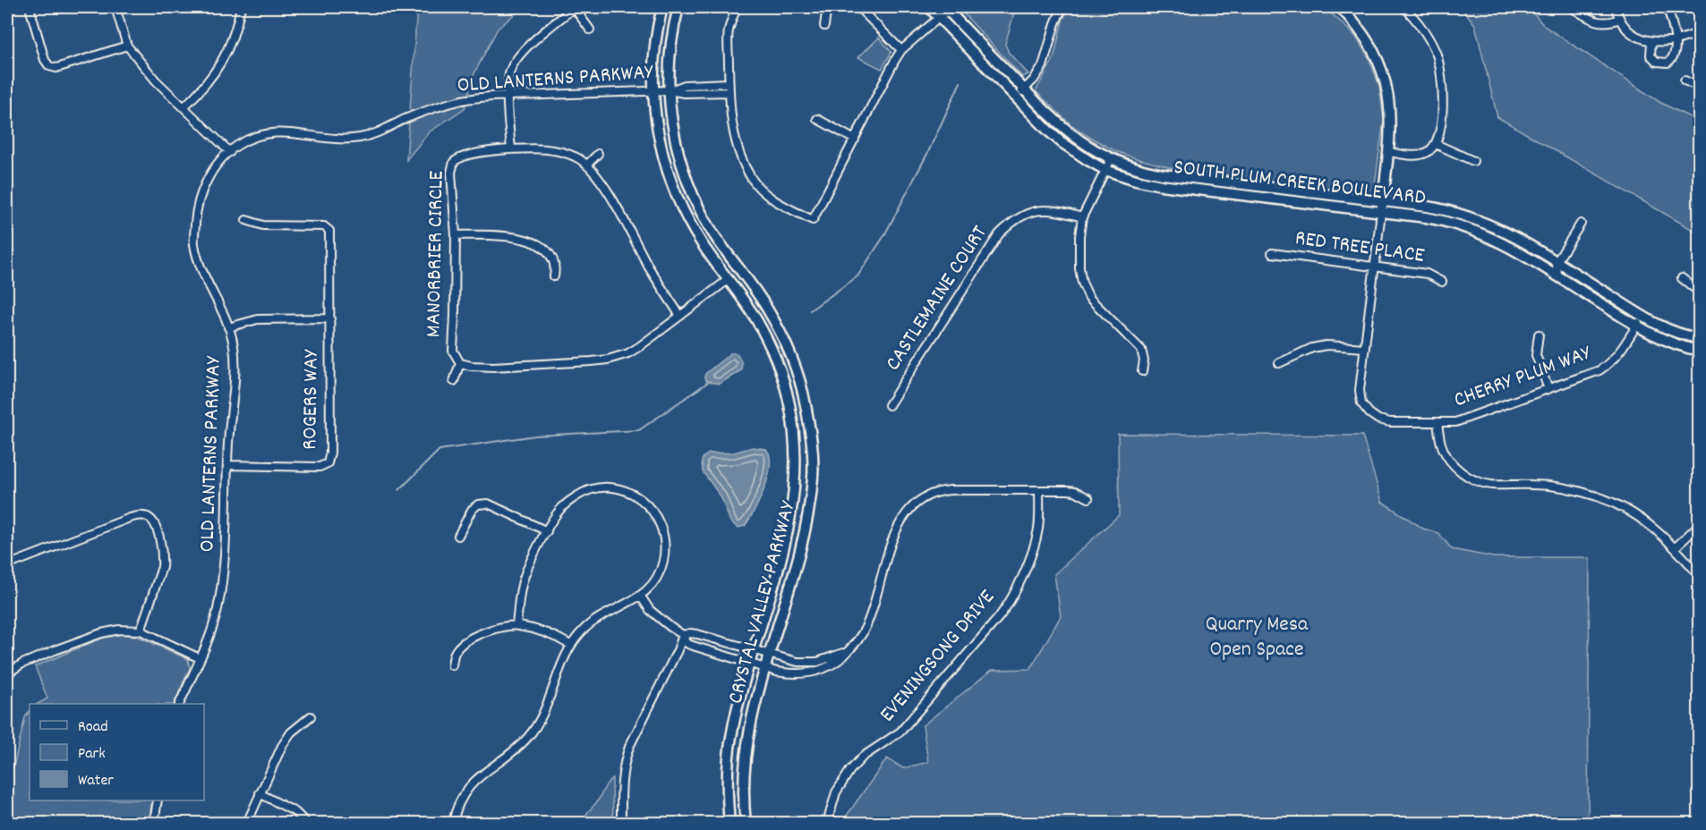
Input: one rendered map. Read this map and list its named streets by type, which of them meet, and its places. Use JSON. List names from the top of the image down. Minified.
{"streets":{"street":["OLD LANTERNS PARKWAY","SOUTH PLUM CREEK BOULEVARD","RED TREE PLACE","MANORBRIER CIRCLE","CASTLEMAINE COURT","CHERRY PLUM WAY","ROGERS WAY","CRYSTAL VALLEY PARKWAY","EVENINGSONG DRIVE"]},"crossings":[["OLD LANTERNS PARKWAY","ROGERS WAY"],["OLD LANTERNS PARKWAY","CRYSTAL VALLEY PARKWAY"],["SOUTH PLUM CREEK BOULEVARD","CHERRY PLUM WAY"],["RED TREE PLACE","CHERRY PLUM WAY"],["MANORBRIER CIRCLE","CRYSTAL VALLEY PARKWAY"]],"parks":["Quarry Mesa Open Space"],"legend":["Road","Park","Water"]}
